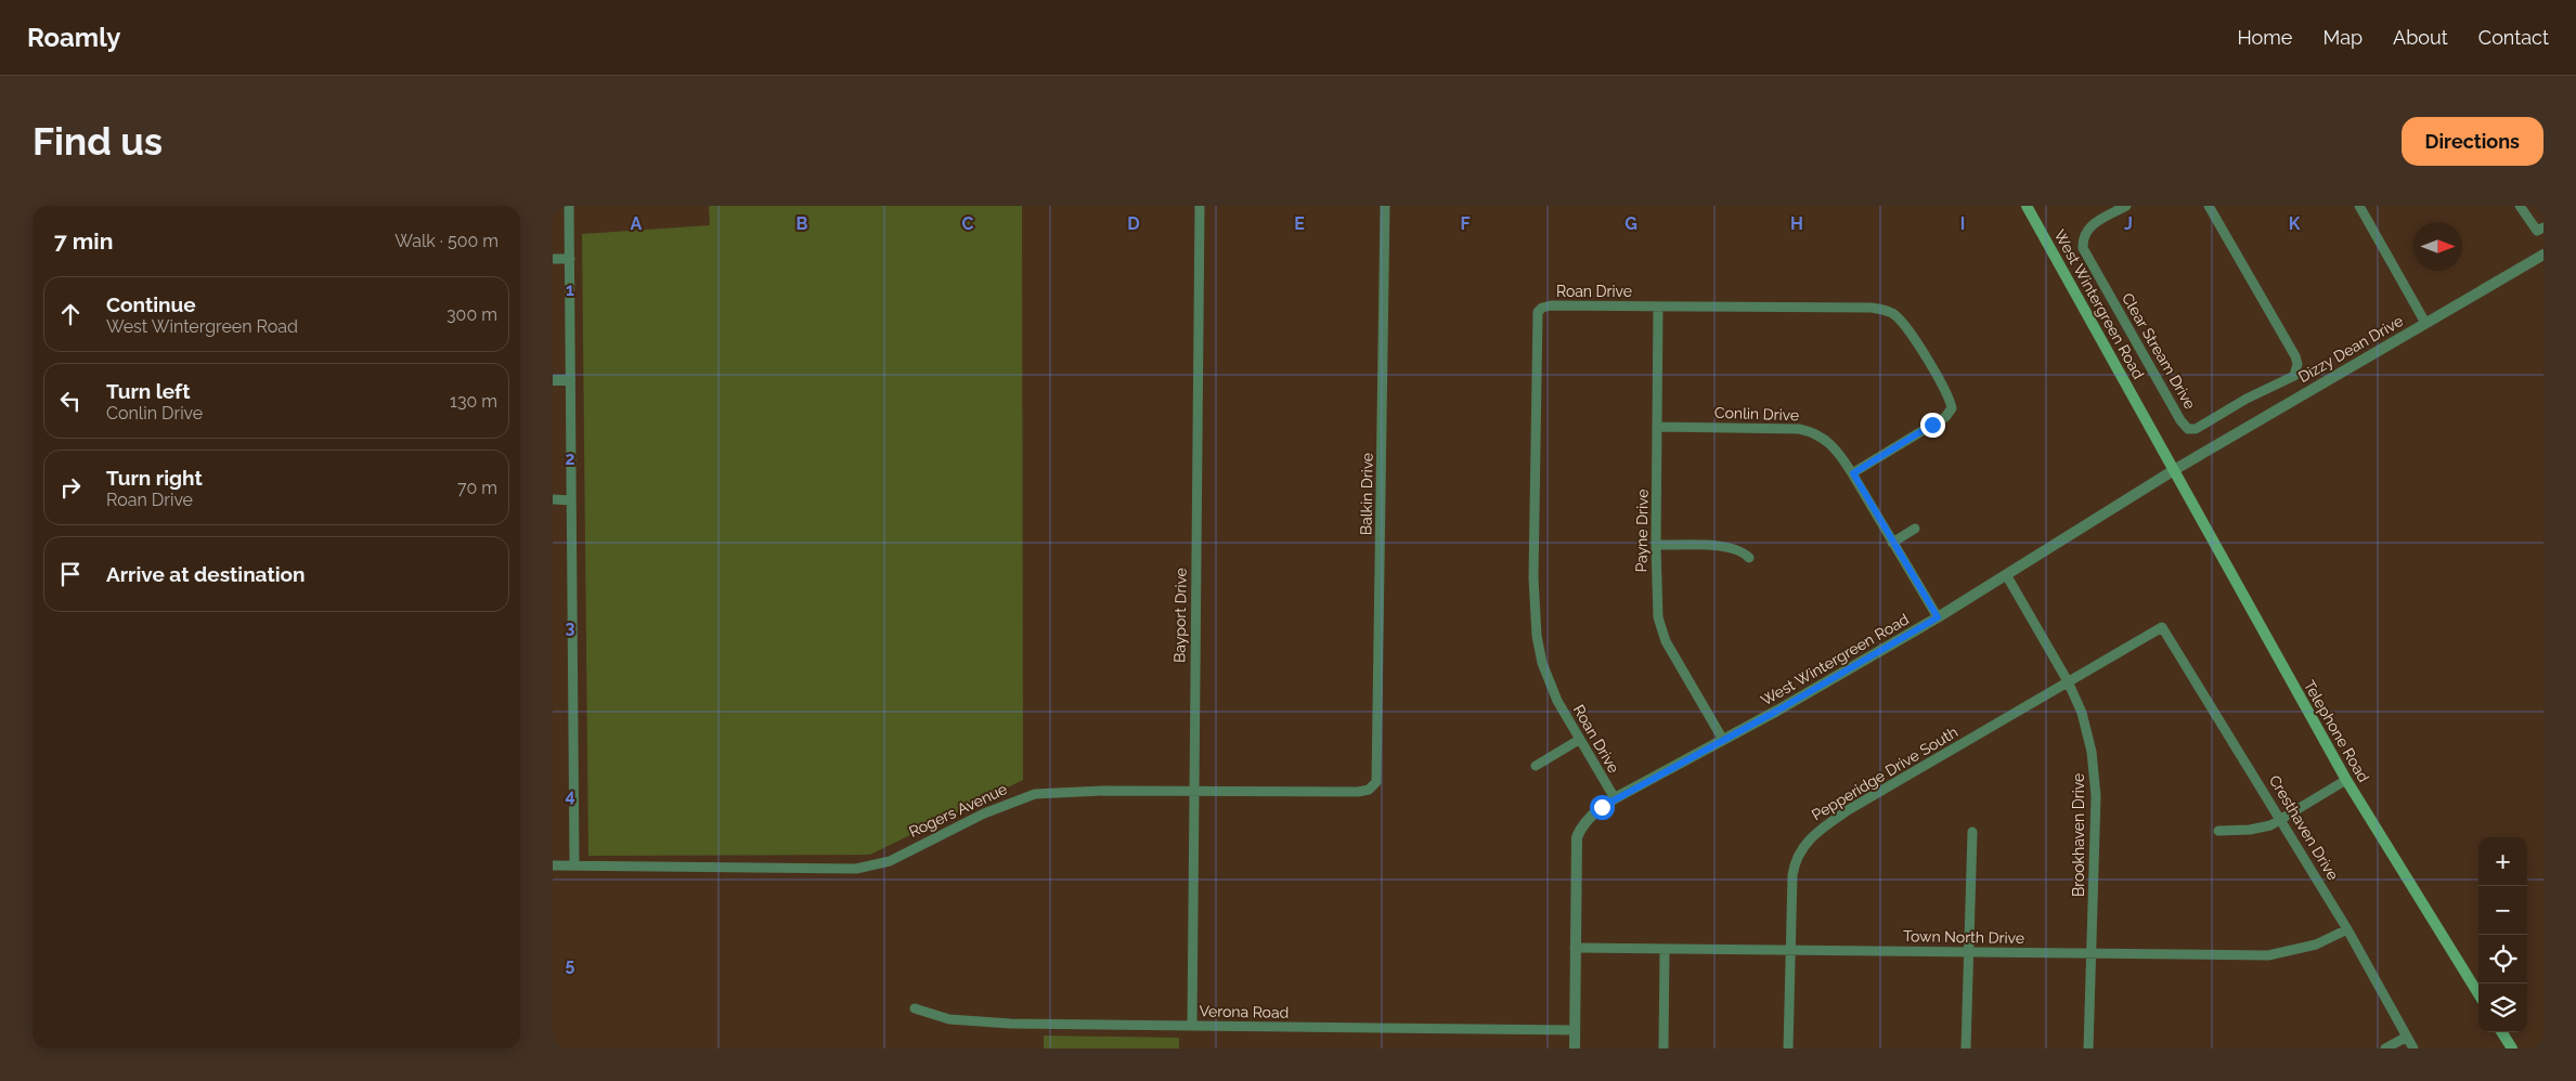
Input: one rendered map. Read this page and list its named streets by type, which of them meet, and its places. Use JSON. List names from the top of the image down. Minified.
{"streets":{"main road":["West Wintergreen Road","Telephone Road"],"street":["Roan Drive","Dizzy Dean Drive","Clear Stream Drive","Conlin Drive","Balkin Drive","Payne Drive","Bayport Drive","Pepperidge Drive South","Rogers Avenue","Cresthaven Drive","Brookhaven Drive","Town North Drive","Verona Road"]},"crossings":[["Roan Drive","West Wintergreen Road"],["Roan Drive","Conlin Drive"],["Roan Drive","Payne Drive"],["West Wintergreen Road","Dizzy Dean Drive"],["West Wintergreen Road","Conlin Drive"],["West Wintergreen Road","Payne Drive"],["West Wintergreen Road","Telephone Road"],["West Wintergreen Road","Brookhaven Drive"],["West Wintergreen Road","Town North Drive"],["West Wintergreen Road","Verona Road"],["Dizzy Dean Drive","Telephone Road"],["Conlin Drive","Payne Drive"],["Balkin Drive","Rogers Avenue"],["Bayport Drive","Rogers Avenue"],["Bayport Drive","Verona Road"],["Pepperidge Drive South","Cresthaven Drive"],["Pepperidge Drive South","Brookhaven Drive"],["Pepperidge Drive South","Town North Drive"],["Cresthaven Drive","Town North Drive"],["Brookhaven Drive","Town North Drive"]],"north":"right","page":{"header":"Roamly","nav":["Home","Map","About","Contact"],"buttons":"Directions","title":"Find us","heading":["7 min","Walk · 500 m"],"list":[["Continue","West Wintergreen Road","300 m"],["Turn left","Conlin Drive","130 m"],["Turn right","Roan Drive","70 m"],"Arrive at destination"],"map_buttons":["+","−"]},"grid":{"columns":["A","B","C","D","E","F","G","H","I","J","K"],"rows":["1","2","3","4","5"]}}
